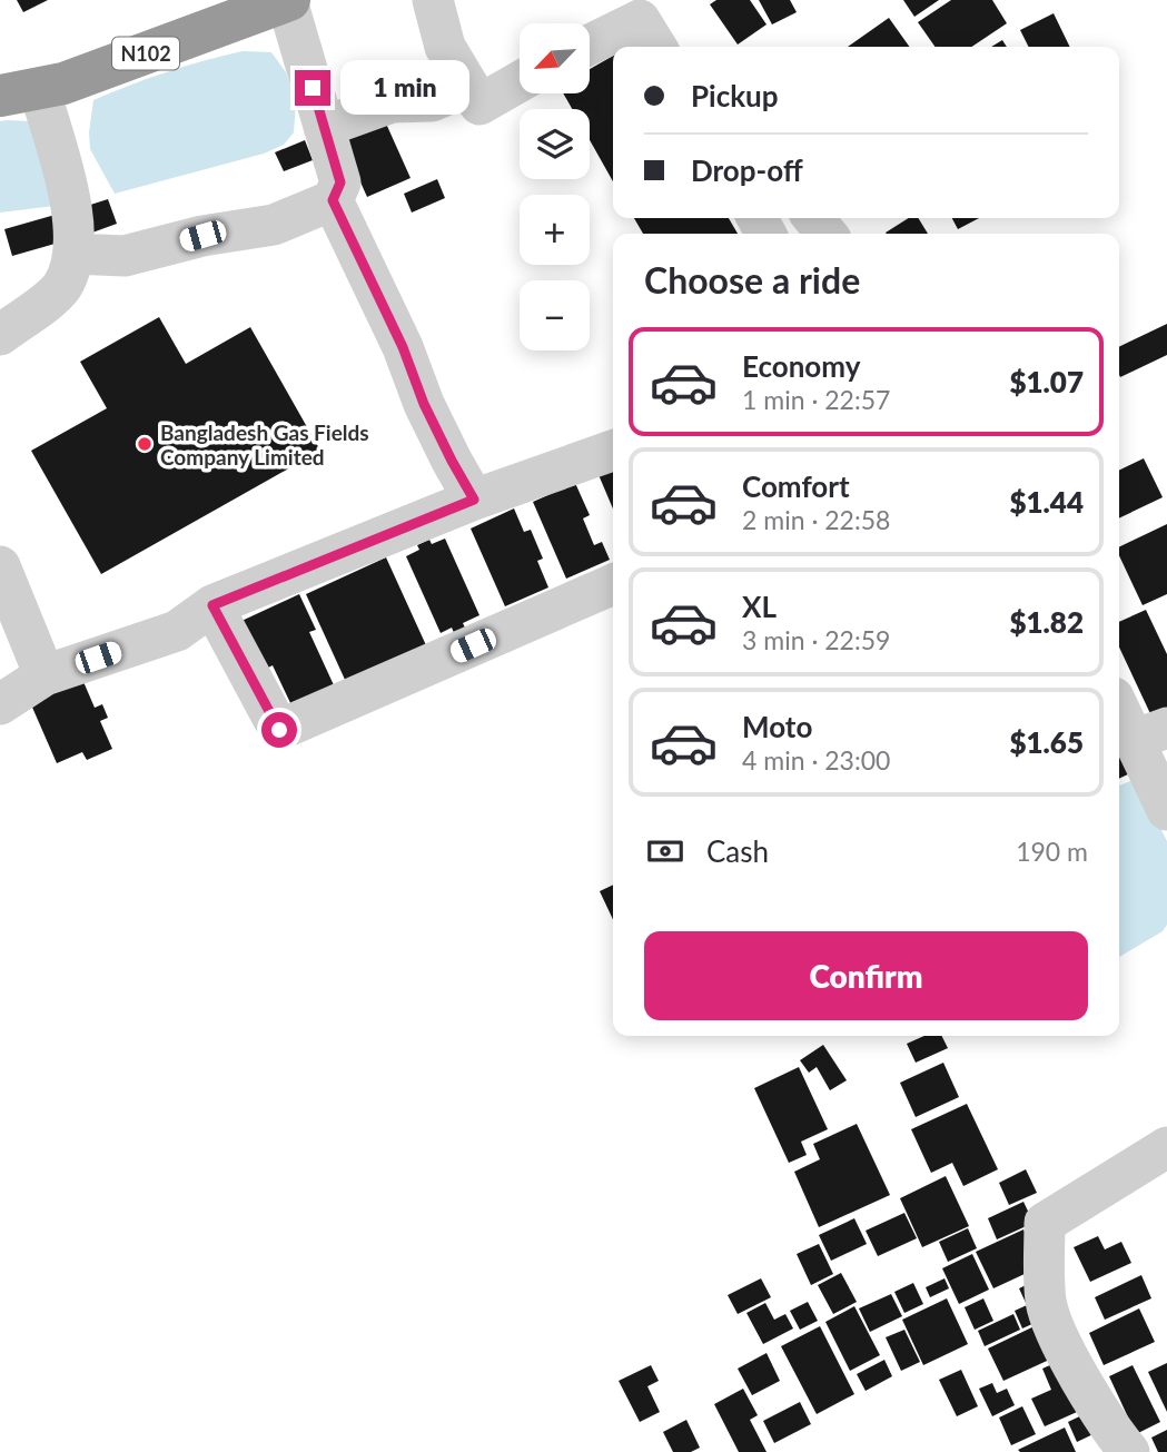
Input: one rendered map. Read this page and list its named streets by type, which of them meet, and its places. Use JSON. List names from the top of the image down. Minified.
{"streets":{"highway":["N102"]},"places":["Bangladesh Gas Fields Company Limited"],"north":"bottom left","page":{"map_buttons":["+","−"],"banner":["Pickup","Drop-off"],"bubble":"1 min","heading":"Choose a ride","list":[{"name":"Economy","note":"1 min · 22:57","value":"$1.07"},{"name":"Comfort","note":"2 min · 22:58","value":"$1.44"},{"name":"XL","note":"3 min · 22:59","value":"$1.82"},{"name":"Moto","note":"4 min · 23:00","value":"$1.65"}],"pay":["Cash","190 m"],"buttons":"Confirm"}}
